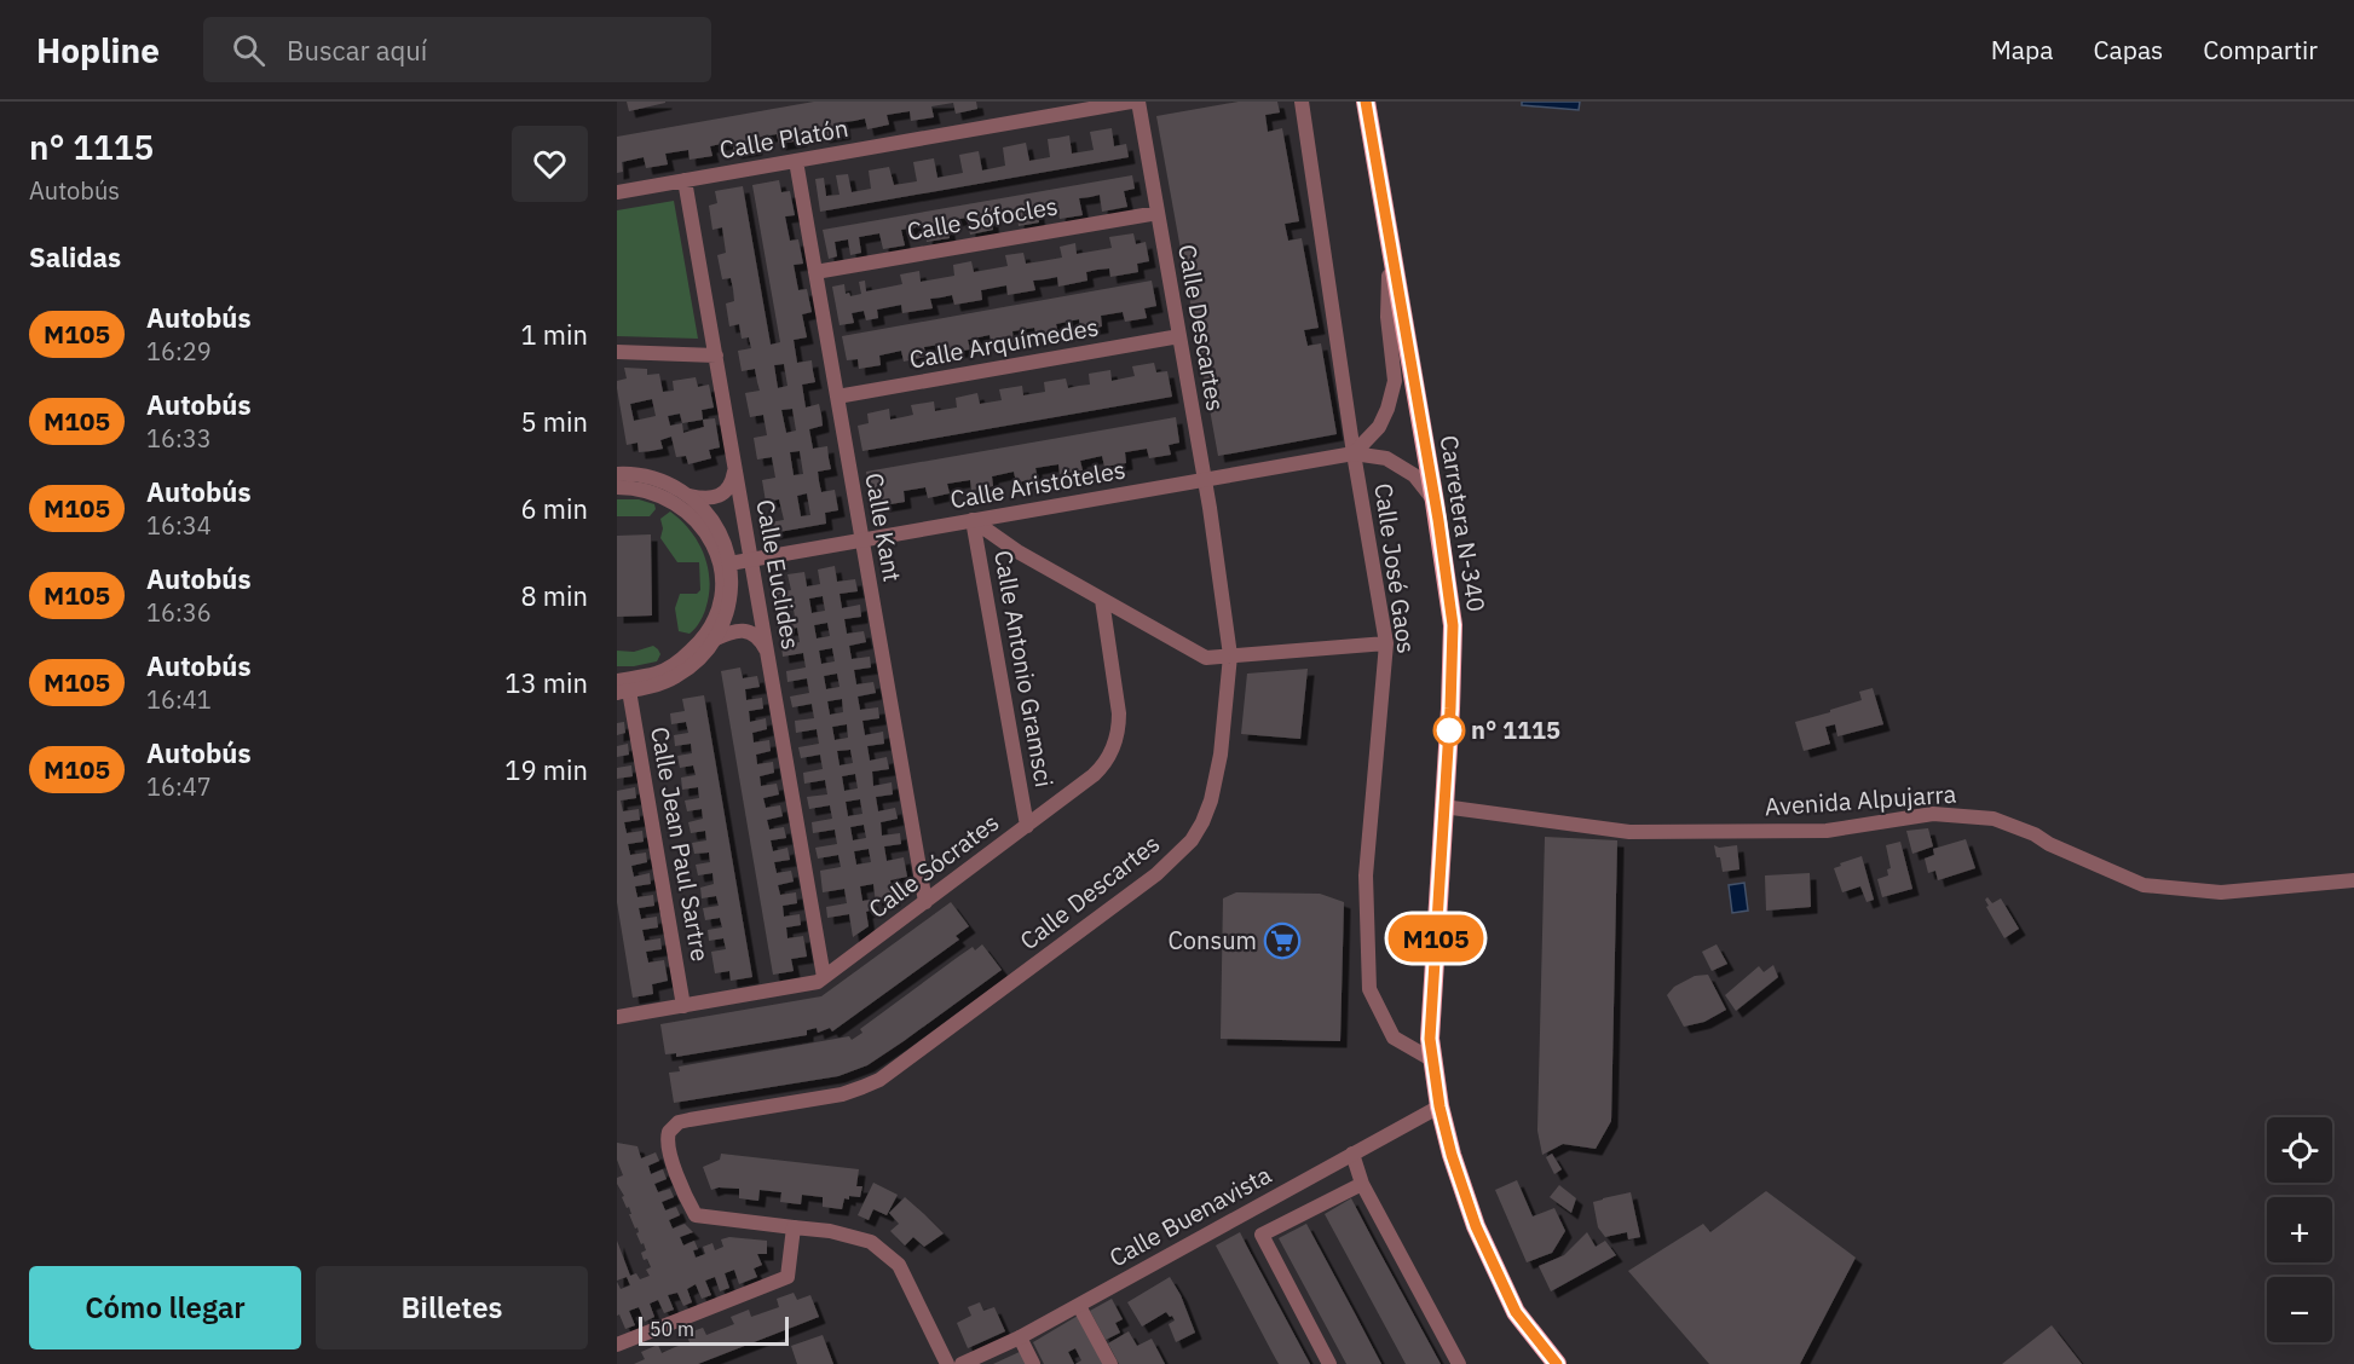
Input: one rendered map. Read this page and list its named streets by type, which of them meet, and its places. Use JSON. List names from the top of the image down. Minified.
{"streets":{"highway":["Carretera N-340"],"street":["Calle Platón","Calle Sófocles","Calle Descartes","Calle Arquímedes","Calle Aristóteles","Calle Kant","Calle José Gaos","Calle Euclides","Calle Antonio Gramsci","Avenida Alpujarra","Calle Jean Paul Sartre","Calle Sócrates","Calle Buenavista"]},"crossings":[["Calle Platón","Calle Kant"],["Calle Platón","Calle Euclides"],["Calle Sófocles","Calle Descartes"],["Calle Sófocles","Calle Kant"],["Calle Descartes","Calle Arquímedes"],["Calle Descartes","Calle Aristóteles"],["Calle Arquímedes","Calle Kant"],["Calle Aristóteles","Carretera N-340"],["Calle Aristóteles","Calle Kant"],["Calle Aristóteles","Calle José Gaos"],["Calle Aristóteles","Calle Euclides"],["Calle Aristóteles","Calle Antonio Gramsci"],["Carretera N-340","Calle José Gaos"],["Carretera N-340","Avenida Alpujarra"],["Carretera N-340","Calle Buenavista"],["Calle Kant","Calle Sócrates"],["Calle Euclides","Calle Sócrates"],["Calle Antonio Gramsci","Calle Sócrates"],["Calle Jean Paul Sartre","Calle Sócrates"]],"places":{"other":["n° 1115"],"supermarket":["Consum"]},"lines":["bus line M105"],"scale_bar":"50 m","page":{"header":"Hopline","search":"Buscar aquí","nav":["Mapa","Capas","Compartir"],"heading":[["n° 1115","Autobús"],"Salidas"],"on_map":"M105","list":[{"mark":"M105","name":"Autobús","note":"16:29","value":"1 min"},{"mark":"M105","name":"Autobús","note":"16:33","value":"5 min"},{"mark":"M105","name":"Autobús","note":"16:34","value":"6 min"},{"mark":"M105","name":"Autobús","note":"16:36","value":"8 min"},{"mark":"M105","name":"Autobús","note":"16:41","value":"13 min"},{"mark":"M105","name":"Autobús","note":"16:47","value":"19 min"}],"map_buttons":["+","−"],"buttons":["Cómo llegar","Billetes"],"scale":"50 m"}}
